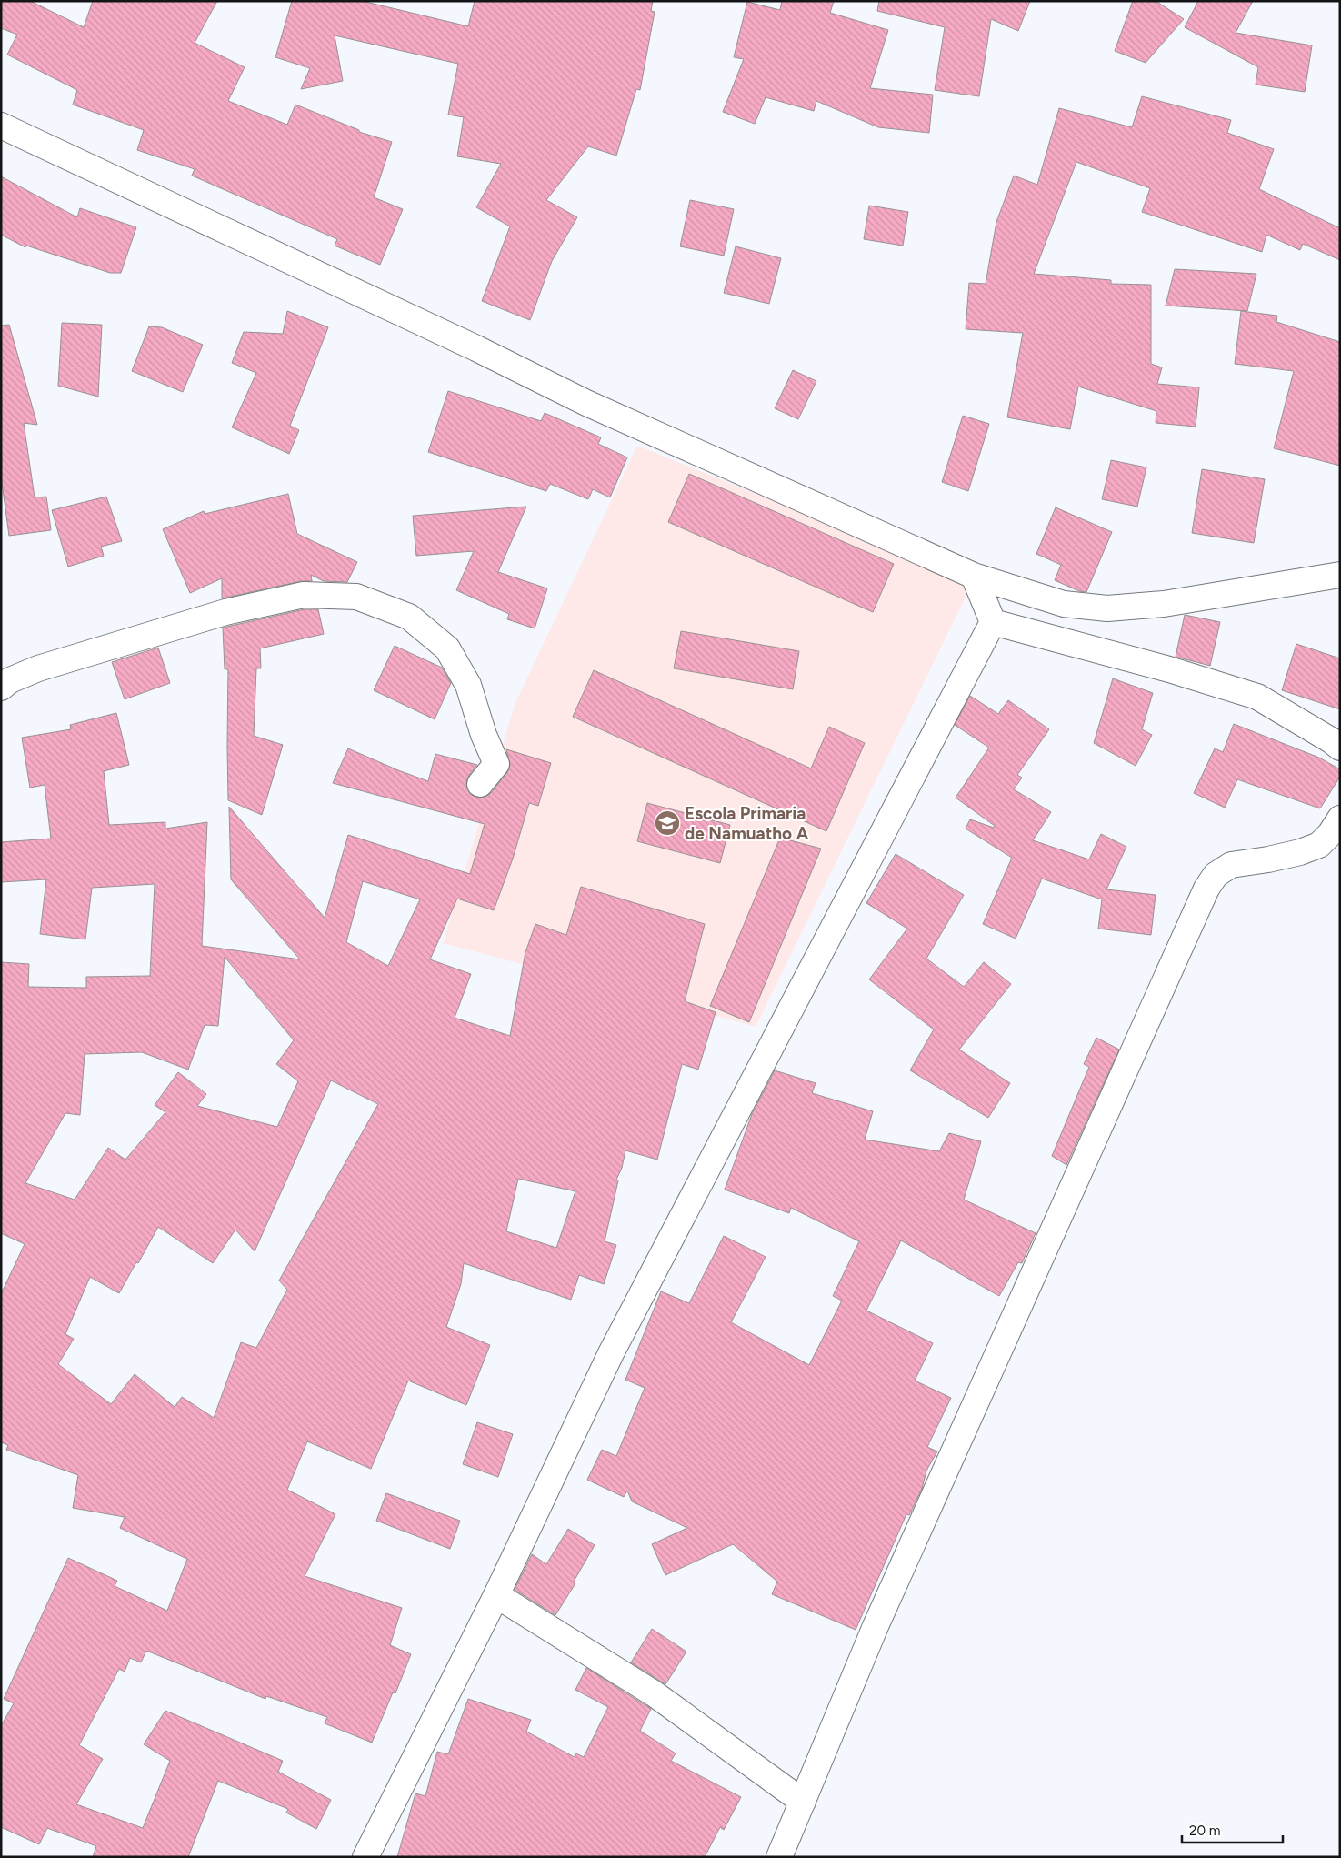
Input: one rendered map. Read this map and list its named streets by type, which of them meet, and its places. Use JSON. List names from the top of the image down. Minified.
{"places":{"school or university":["Escola Primaria de Namuatho A"]},"scale_bar":"20 m"}
